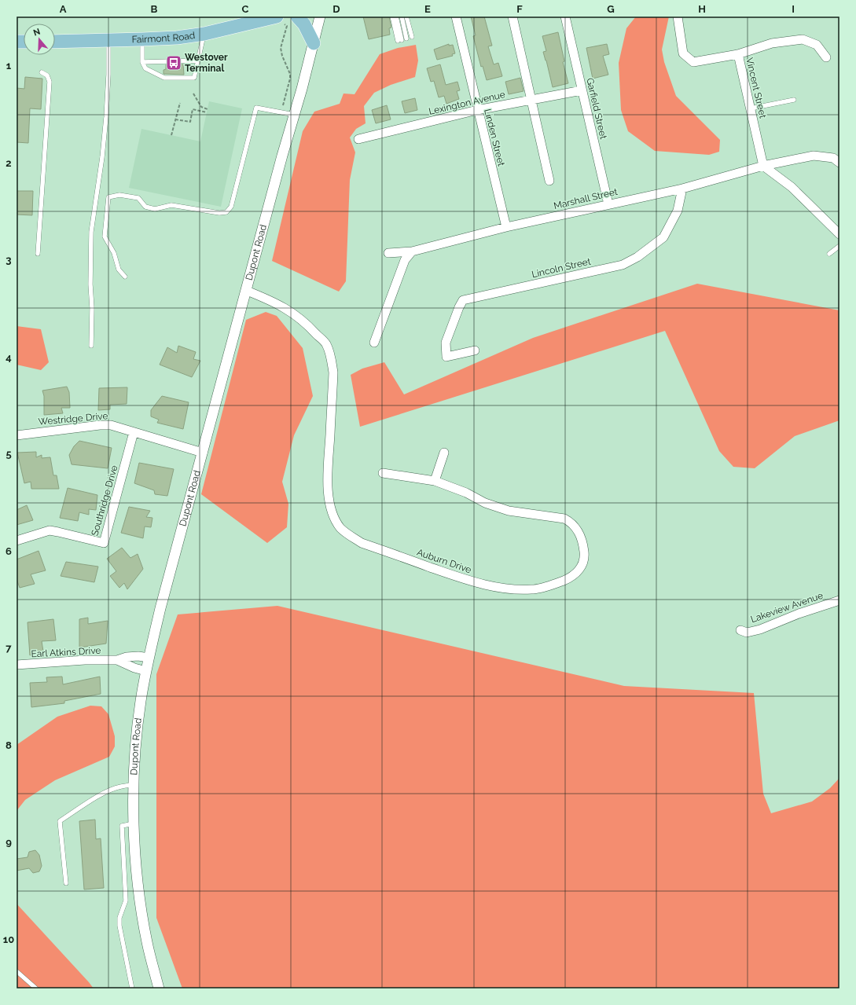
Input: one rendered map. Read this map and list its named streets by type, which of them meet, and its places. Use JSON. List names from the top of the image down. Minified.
{"streets":{"main road":["Fairmont Road"],"street":["Vincent Street","Lexington Avenue","Garfield Street","Linden Street","Marshall Street","Dupont Road","Lincoln Street","Westridge Drive","Southridge Drive","Auburn Drive","Lakeview Avenue","Earl Atkins Drive"]},"crossings":[["Vincent Street","Marshall Street"],["Lexington Avenue","Garfield Street"],["Lexington Avenue","Linden Street"],["Garfield Street","Marshall Street"],["Linden Street","Marshall Street"],["Marshall Street","Lincoln Street"],["Dupont Road","Westridge Drive"],["Dupont Road","Auburn Drive"],["Dupont Road","Earl Atkins Drive"],["Westridge Drive","Southridge Drive"]],"places":{"bus stop":["Westover Terminal"]},"north":"top","grid":{"columns":["A","B","C","D","E","F","G","H","I"],"rows":["1","2","3","4","5","6","7","8","9","10"]}}
